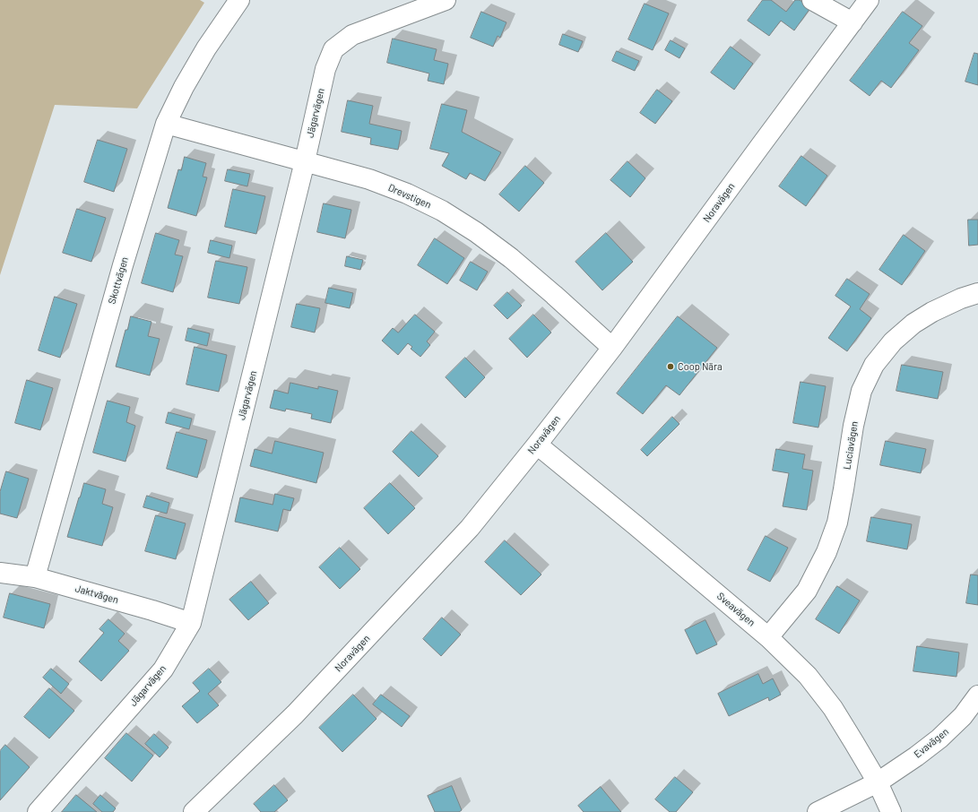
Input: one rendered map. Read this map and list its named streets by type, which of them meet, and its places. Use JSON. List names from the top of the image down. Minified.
{"streets":{"street":["Jägarvägen","Drevstigen","Noravägen","Skottvägen","Luciavägen","Jaktvägen","Sveavägen","Evavägen"]},"crossings":[["Jägarvägen","Drevstigen"],["Jägarvägen","Jaktvägen"],["Drevstigen","Noravägen"],["Drevstigen","Skottvägen"],["Noravägen","Sveavägen"],["Skottvägen","Jaktvägen"],["Luciavägen","Sveavägen"],["Sveavägen","Evavägen"]],"places":["Coop Nära"]}
